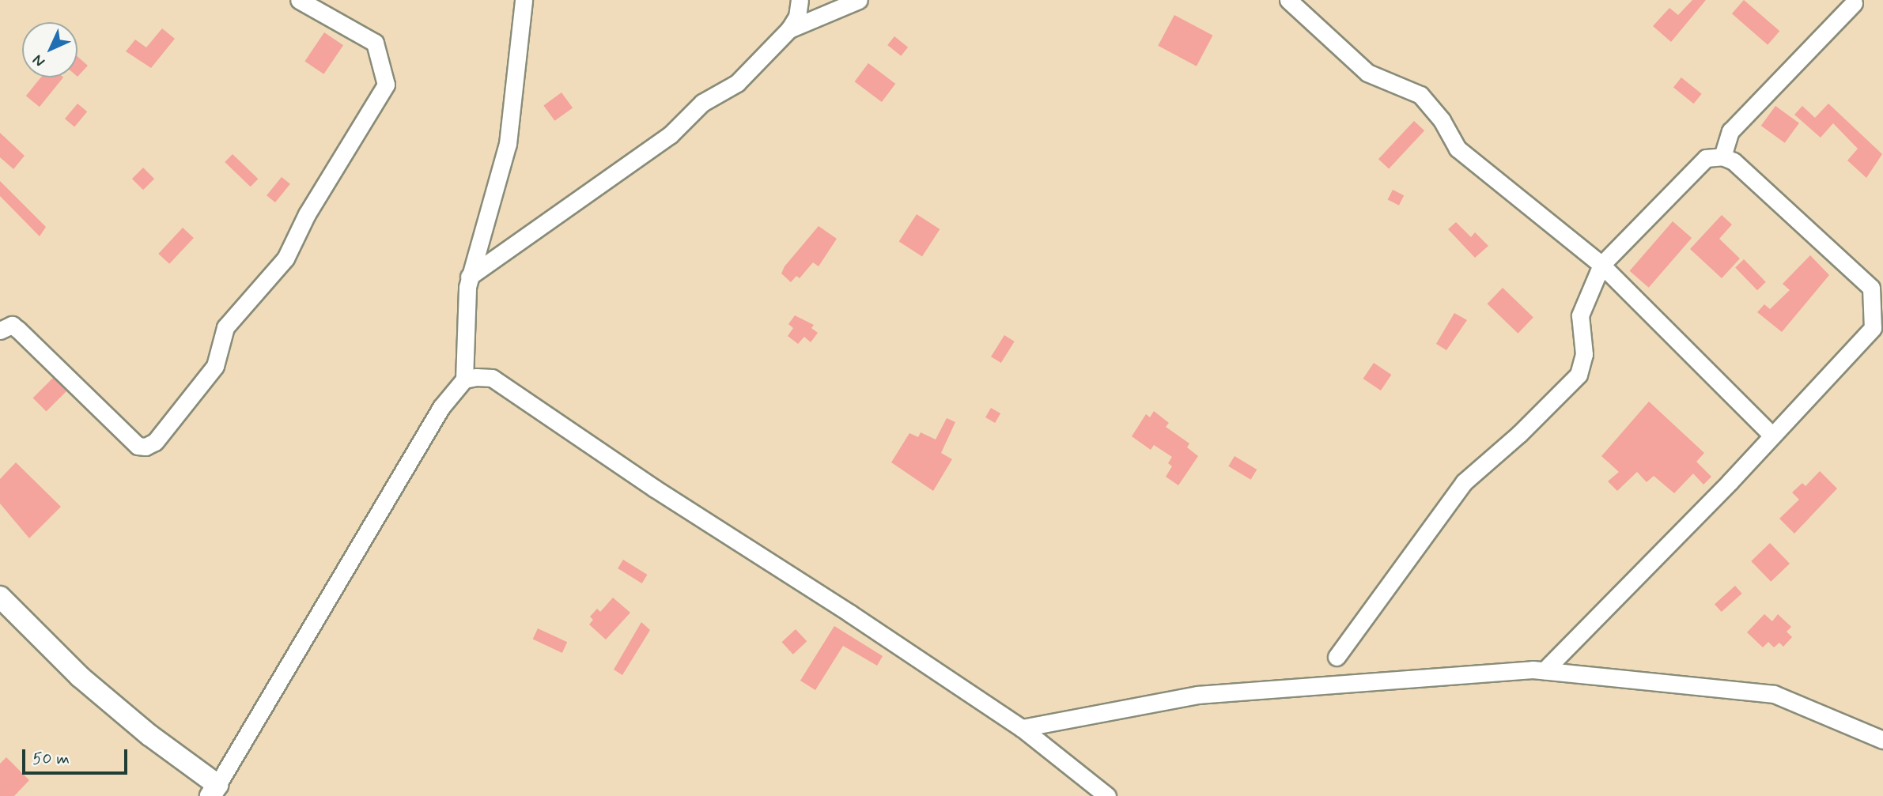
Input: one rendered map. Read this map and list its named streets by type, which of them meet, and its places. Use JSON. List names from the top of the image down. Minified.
{"scale_bar":"50 m","north":"bottom left"}
